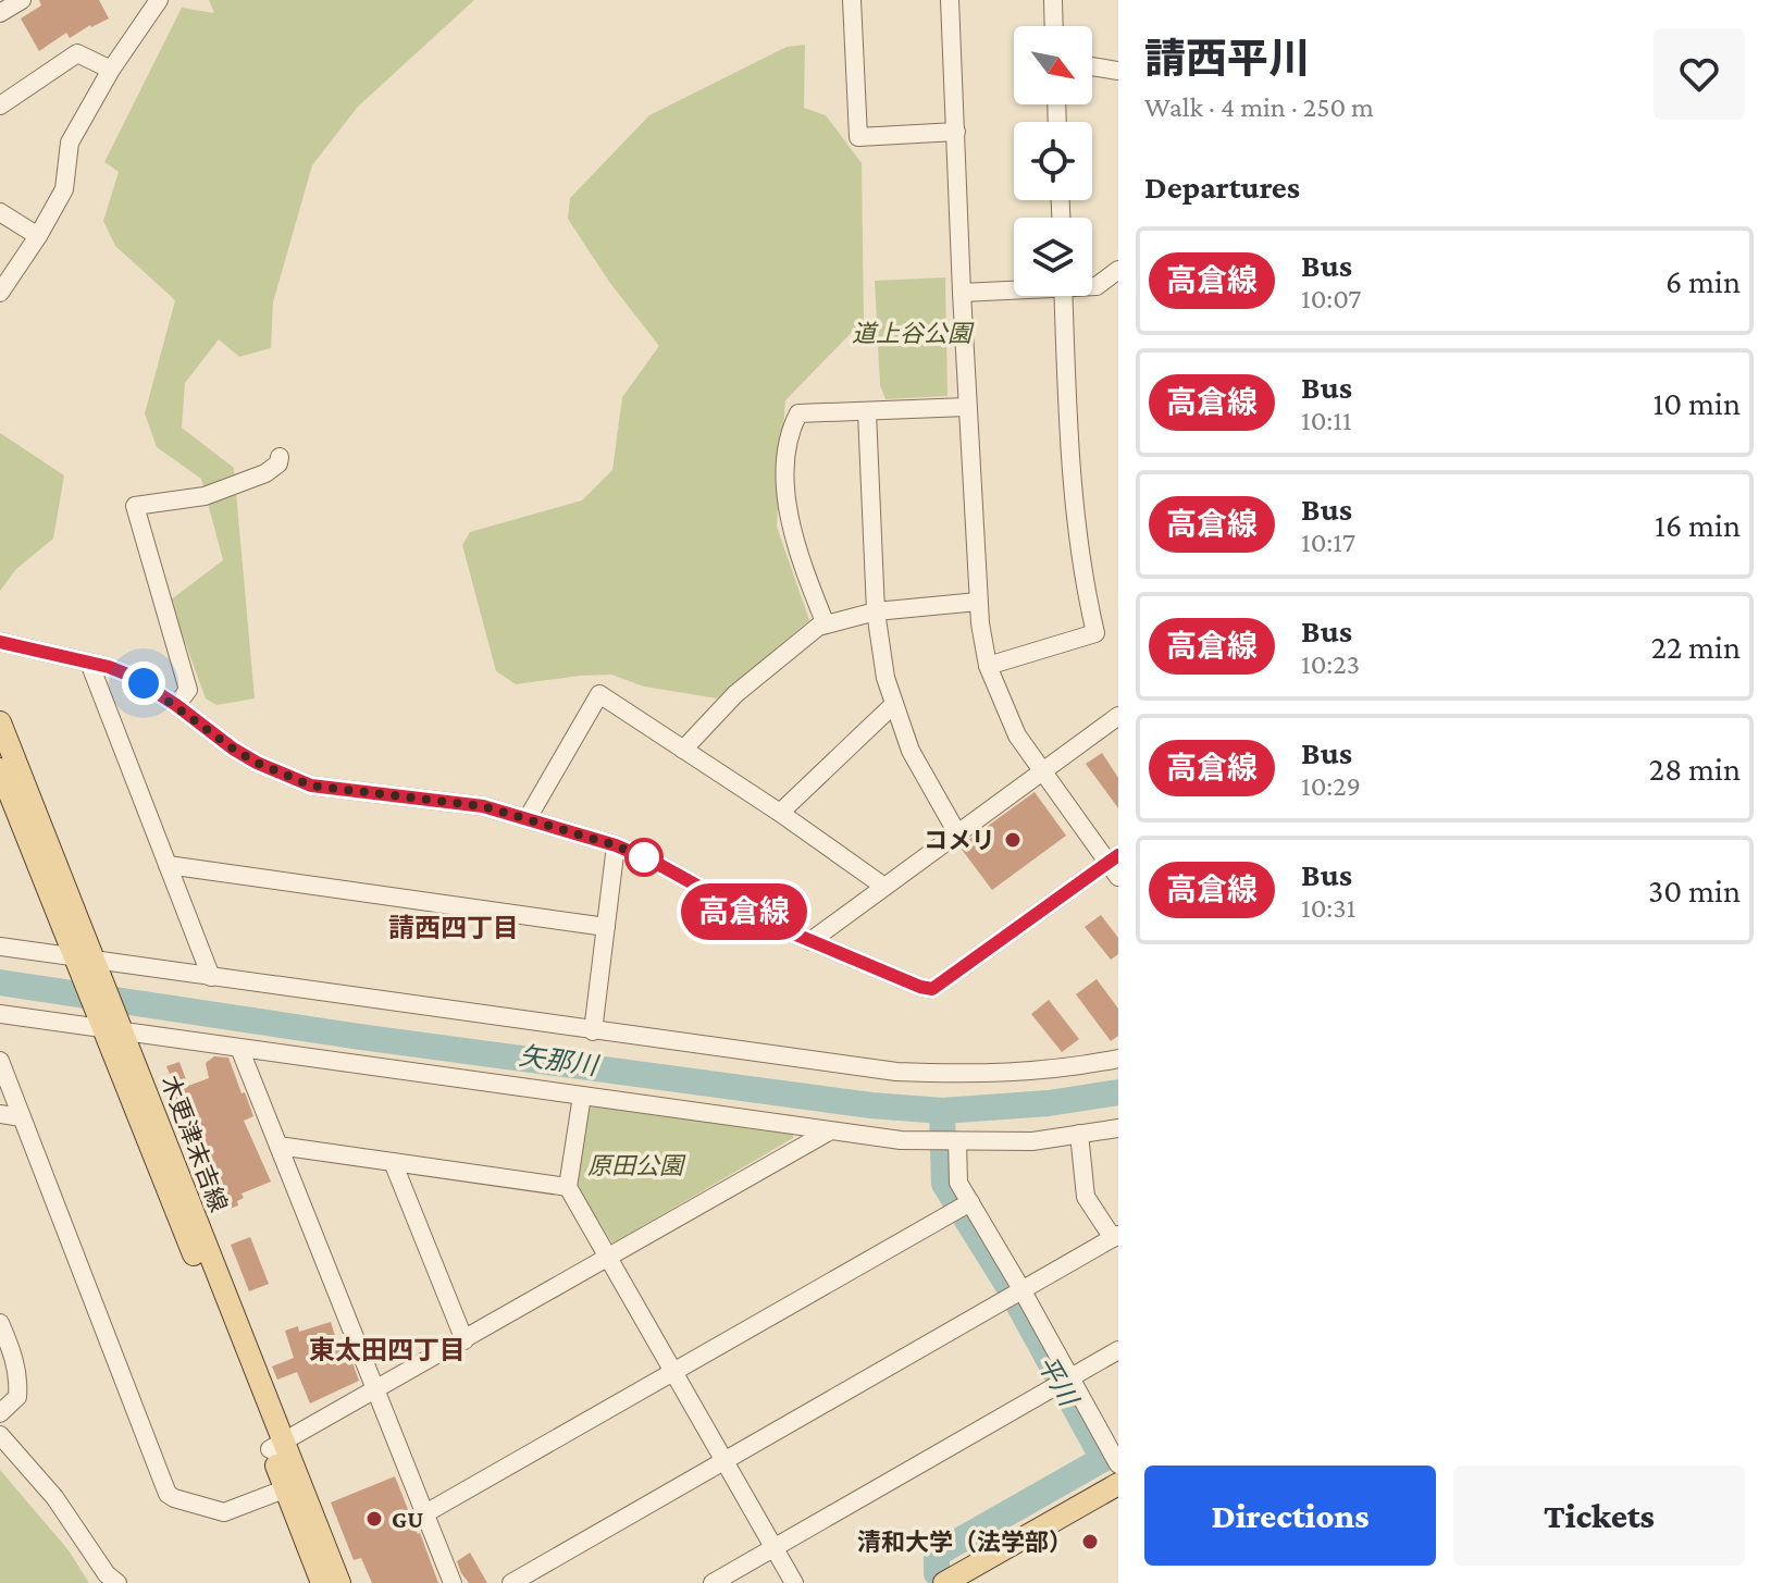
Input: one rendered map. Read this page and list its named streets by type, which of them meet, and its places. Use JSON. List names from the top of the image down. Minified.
{"streets":{"main road":["木更津末吉線"]},"districts":["請西四丁目","東太田四丁目"],"water":["矢那川","平川"],"parks":["道上谷公園","原田公園"],"places":["コメリ","GU","清和大学（法学部）"],"lines":["bus line 高倉線"],"north":"bottom right","page":{"on_map":"高倉線","heading":[["請西平川","Walk · 4 min · 250 m"],"Departures"],"list":[{"mark":"高倉線","name":"Bus","note":"10:07","value":"6 min"},{"mark":"高倉線","name":"Bus","note":"10:11","value":"10 min"},{"mark":"高倉線","name":"Bus","note":"10:17","value":"16 min"},{"mark":"高倉線","name":"Bus","note":"10:23","value":"22 min"},{"mark":"高倉線","name":"Bus","note":"10:29","value":"28 min"},{"mark":"高倉線","name":"Bus","note":"10:31","value":"30 min"}],"buttons":["Directions","Tickets"]}}
